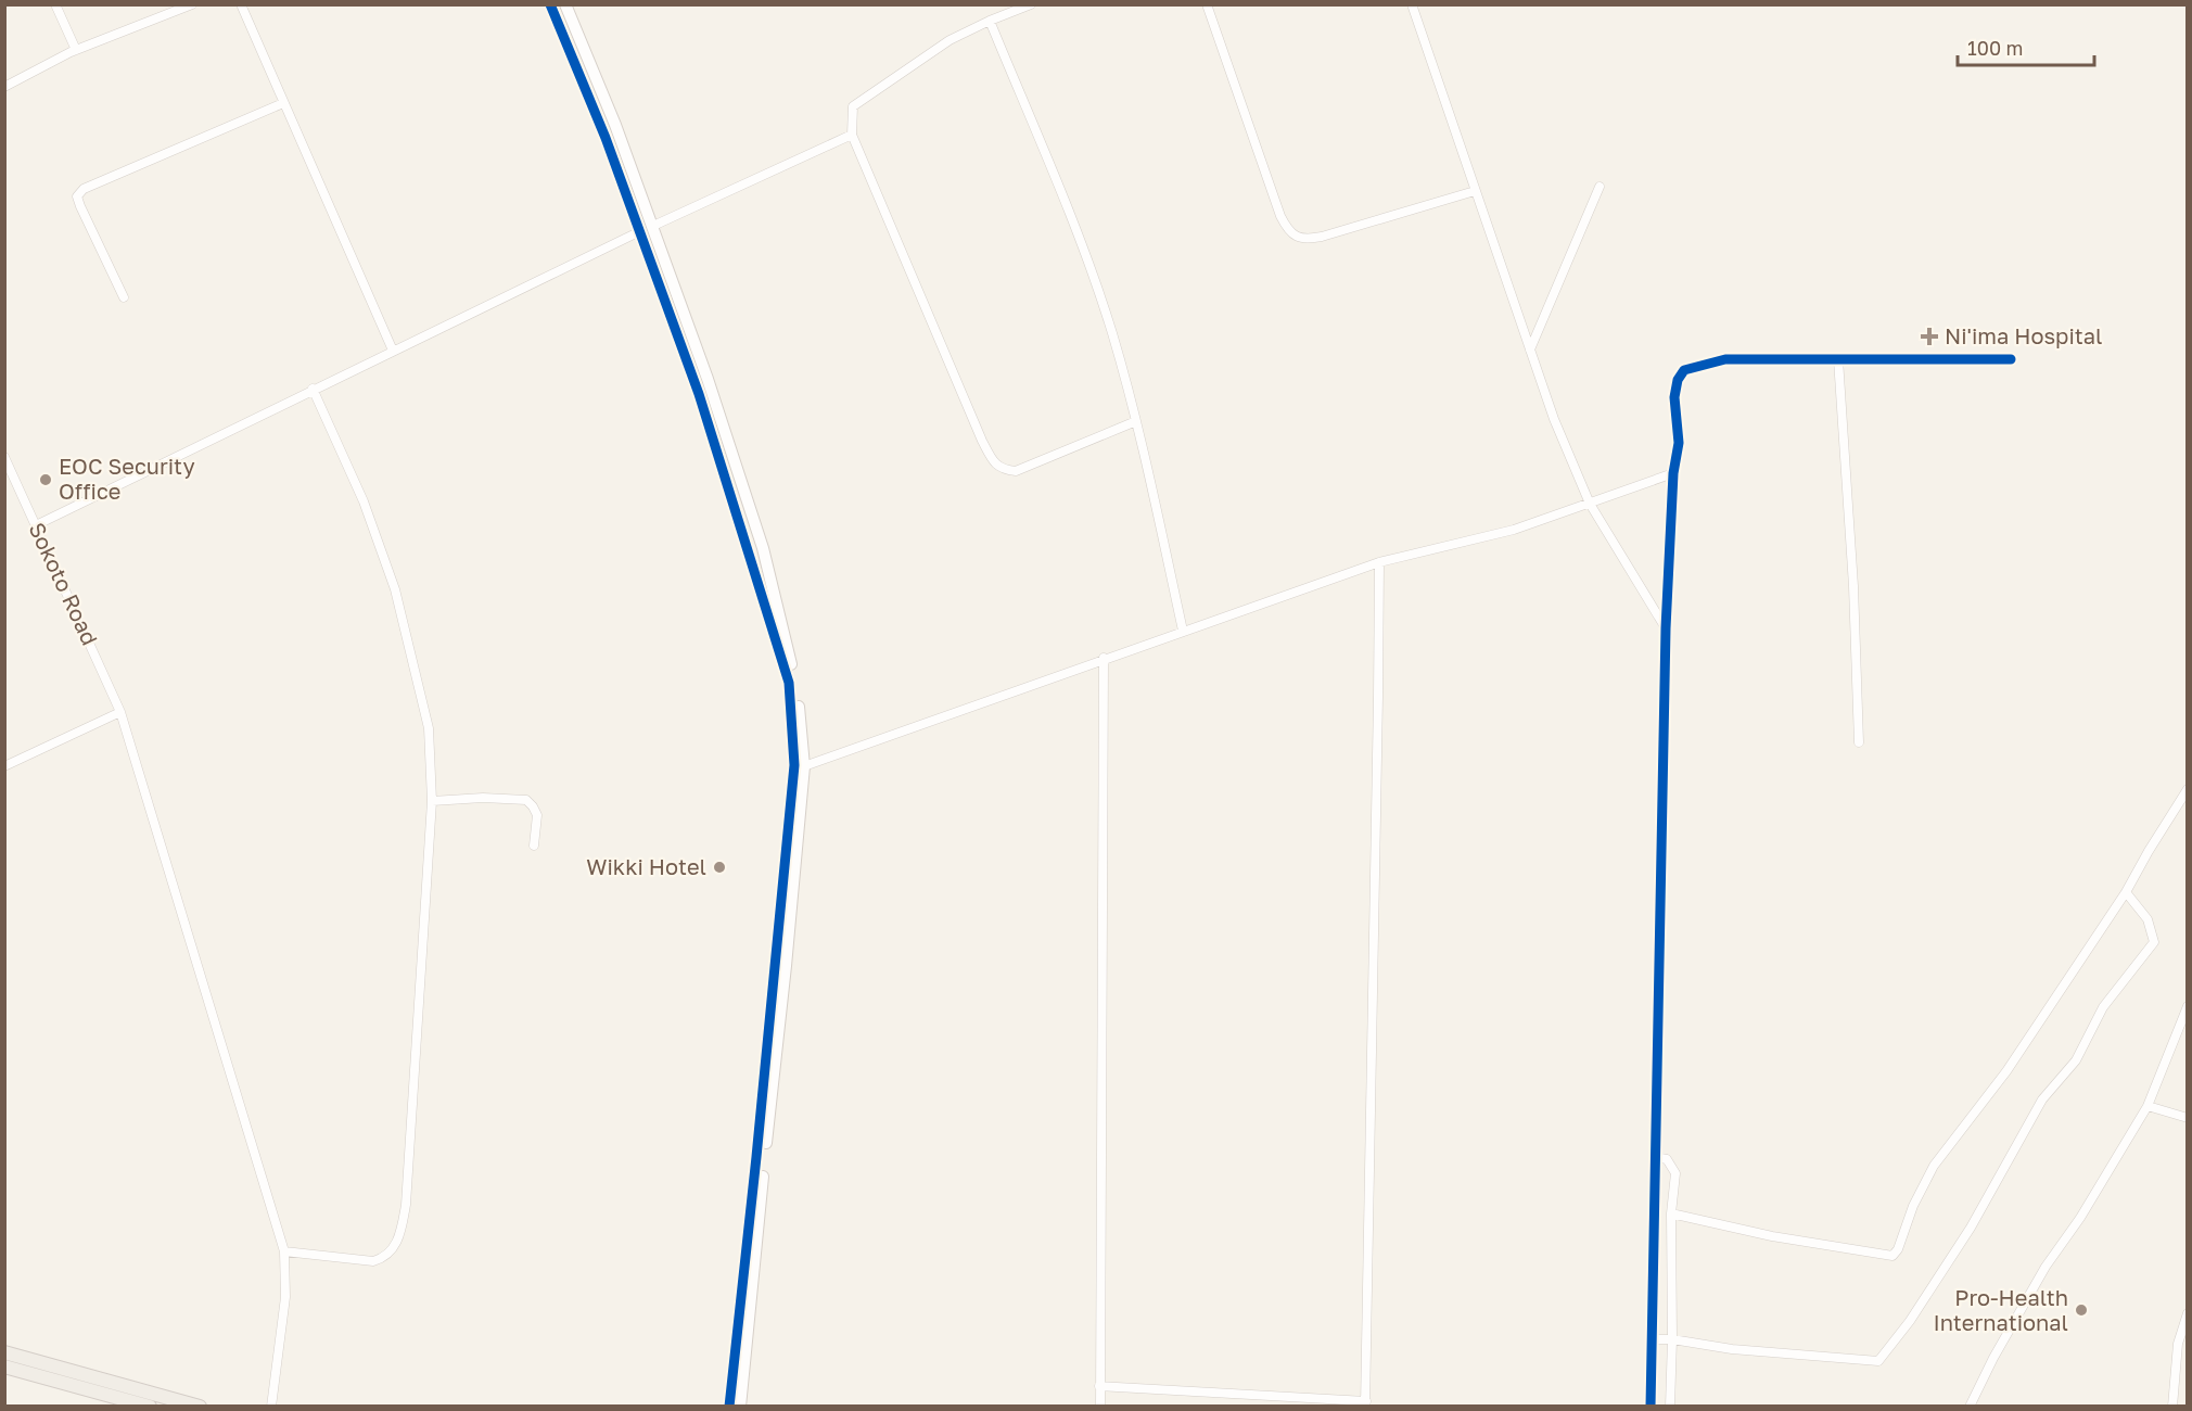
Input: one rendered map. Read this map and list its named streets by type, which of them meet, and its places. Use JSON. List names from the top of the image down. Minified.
{"streets":{"street":["Sokoto Road"]},"places":{"health":["Ni'ima Hospital"],"other":["EOC Security Office","Wikki Hotel","Pro-Health International"]},"scale_bar":"100 m"}
